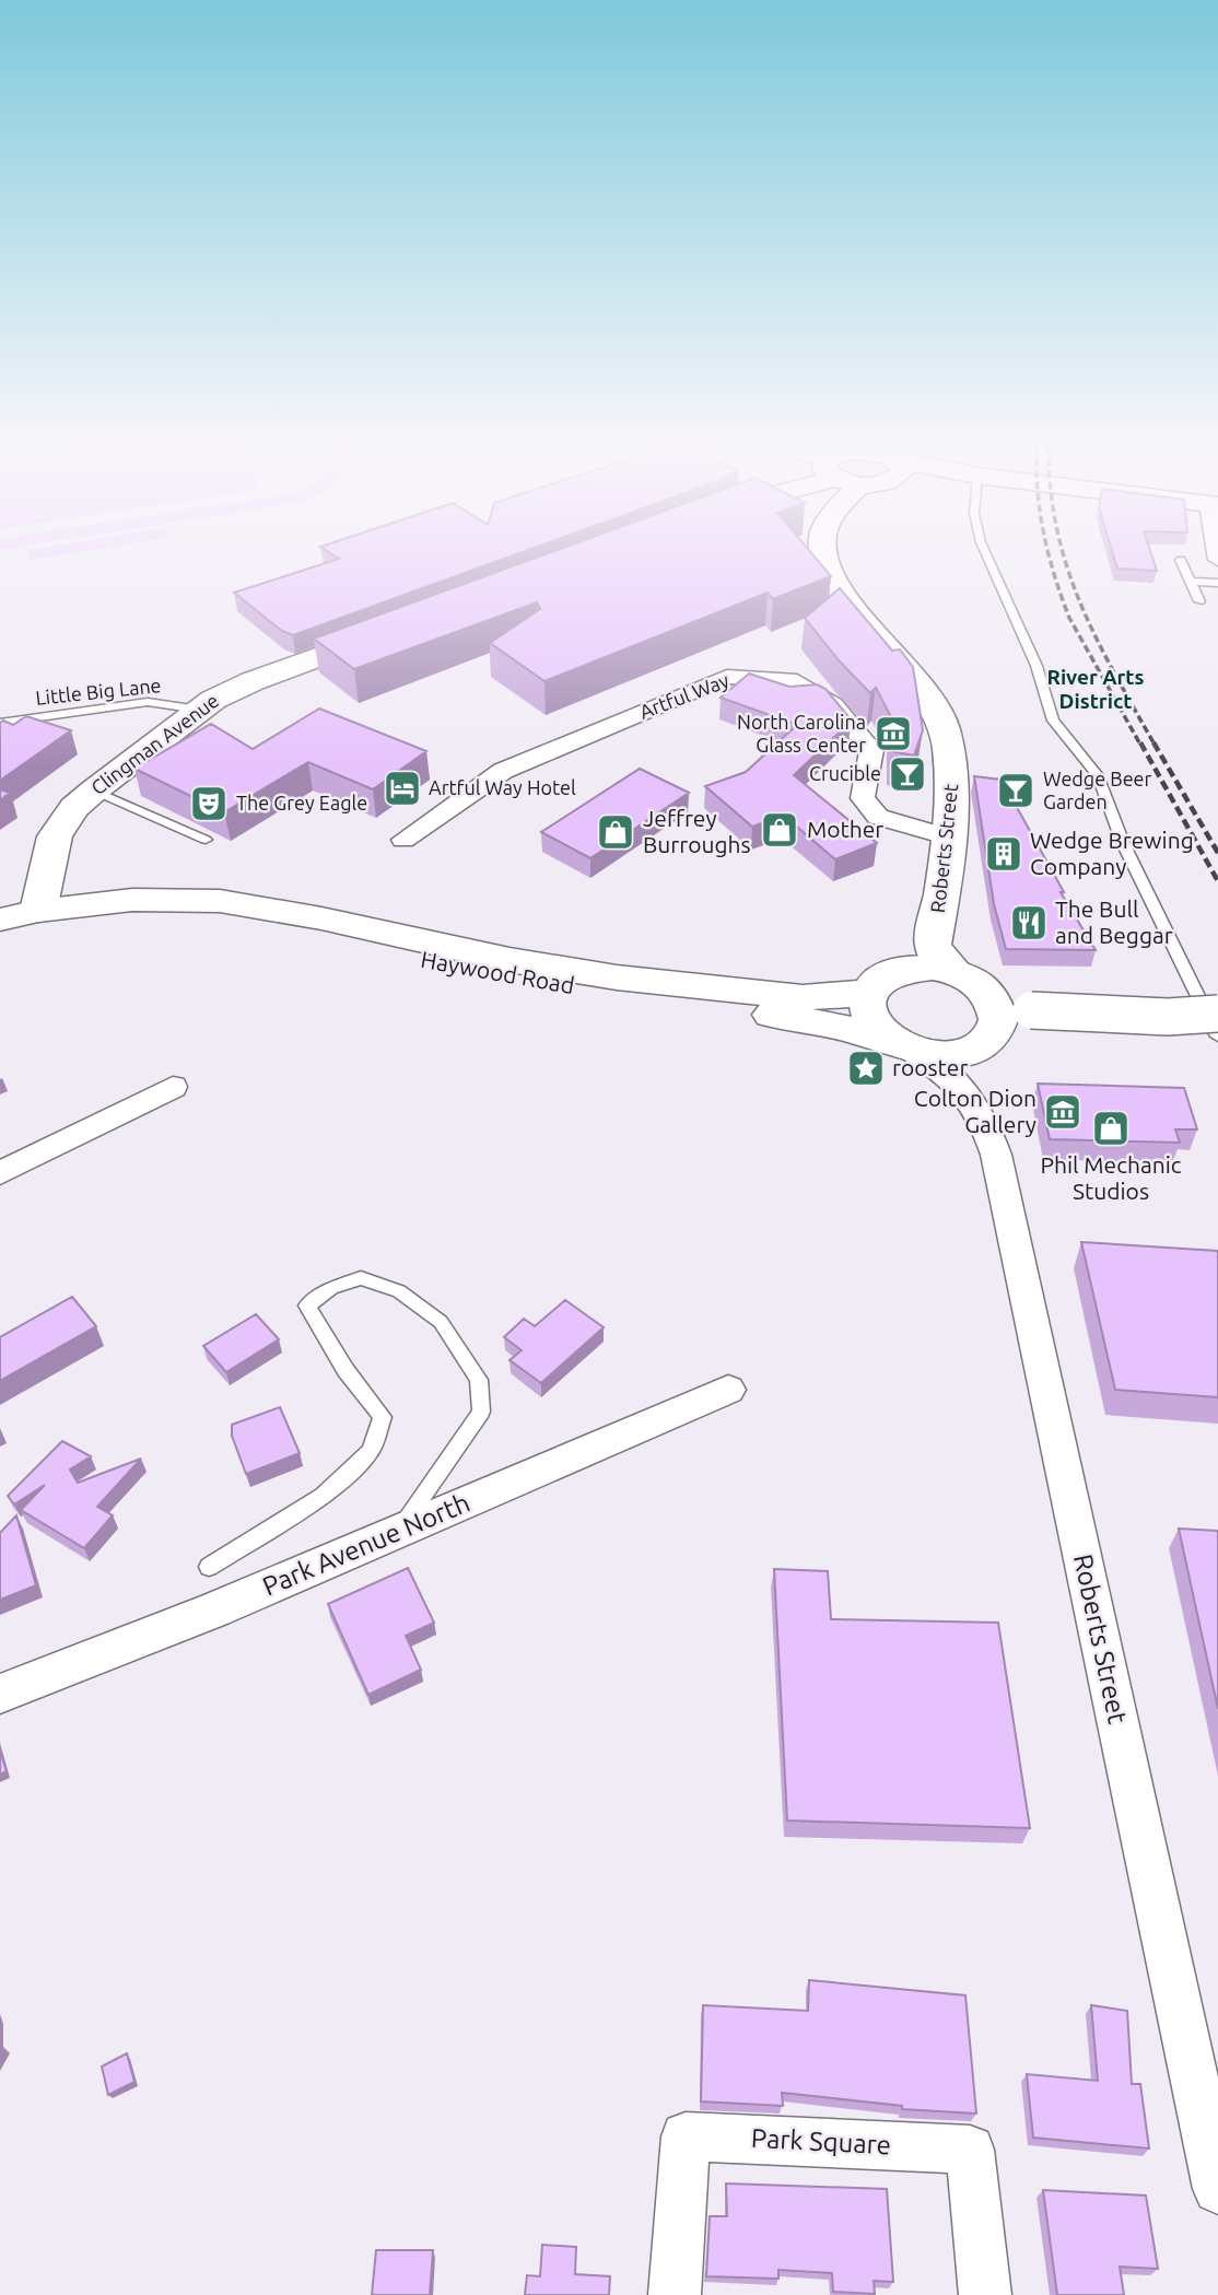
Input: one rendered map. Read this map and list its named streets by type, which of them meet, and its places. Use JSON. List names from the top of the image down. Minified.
{"streets":{"main road":["Clingman Avenue","Roberts Street","Haywood Road"],"street":["Artful Way","Park Avenue North","Park Square"],"lane":["Little Big Lane"]},"crossings":[["Little Big Lane","Clingman Avenue"],["Artful Way","Roberts Street"],["Clingman Avenue","Haywood Road"],["Roberts Street","Haywood Road"]],"districts":["River Arts District"],"places":{"museum":["North Carolina Glass Center","Colton Dion Gallery"],"bar":["Crucible","Wedge Beer Garden"],"hotel":["Artful Way Hotel"],"theatre":["The Grey Eagle"],"shop":["Mother","Jeffrey Burroughs","Phil Mechanic Studios"],"building":["Wedge Brewing Company"],"restaurant":["The Bull and Beggar"],"place":["rooster"]}}
